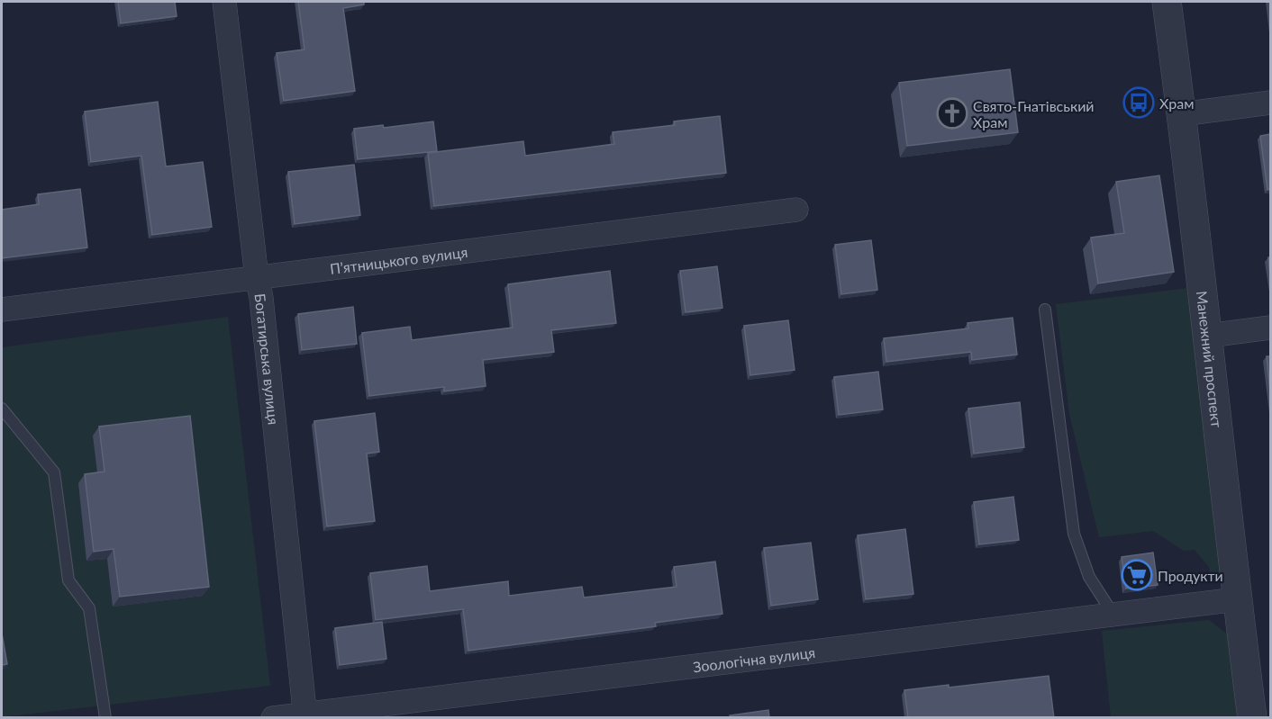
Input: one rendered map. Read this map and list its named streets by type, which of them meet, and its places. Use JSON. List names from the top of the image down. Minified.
{"streets":{"street":["П’ятницького вулиця","Богатирська вулиця","Манежний проспект","Зоологічна вулиця"]},"crossings":[["П’ятницького вулиця","Богатирська вулиця"],["Богатирська вулиця","Зоологічна вулиця"],["Манежний проспект","Зоологічна вулиця"]],"places":{"bus stop":["Храм"],"church":["Свято-Гнатівський Храм"],"supermarket":["Продукти"]}}
